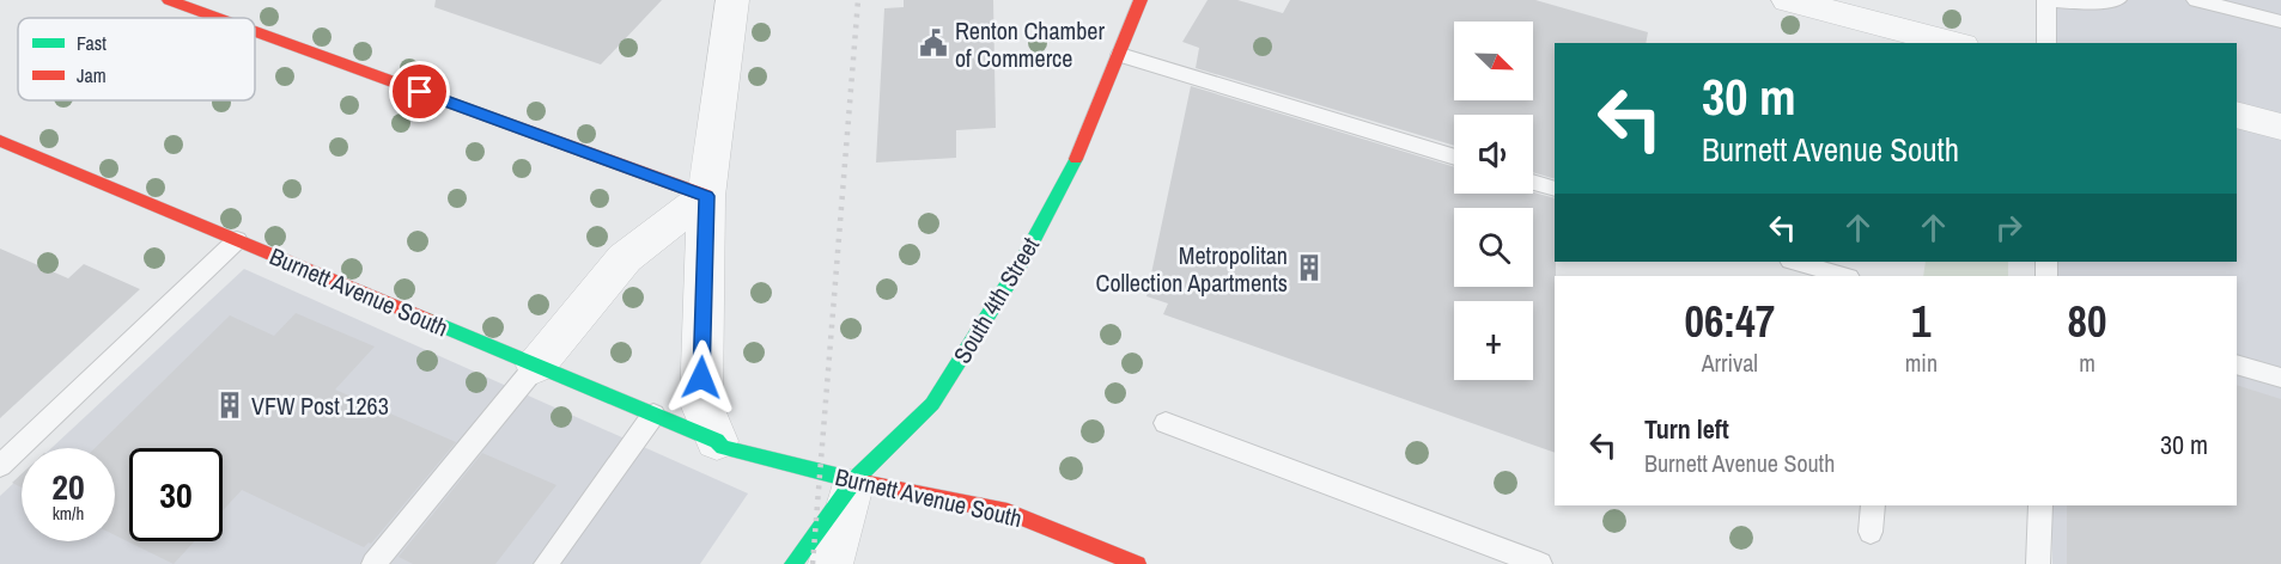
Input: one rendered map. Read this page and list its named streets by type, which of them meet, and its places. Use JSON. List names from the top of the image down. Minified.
{"streets":{"street":["Burnett Avenue South","South 4th Street"]},"crossings":[["Burnett Avenue South","South 4th Street"]],"places":{"public building":["Renton Chamber of Commerce"],"building":["Metropolitan Collection Apartments","VFW Post 1263"]},"legend":["Fast","Jam"],"north":"bottom right","page":{"map_buttons":"+","turn":["30 m","Burnett Avenue South"],"eta":["06:47","Arrival","1","min","80","m"],"list":[{"name":"Turn left","note":"Burnett Avenue South","value":"30 m"}],"speed":"20 km/h","limit":"30"}}
